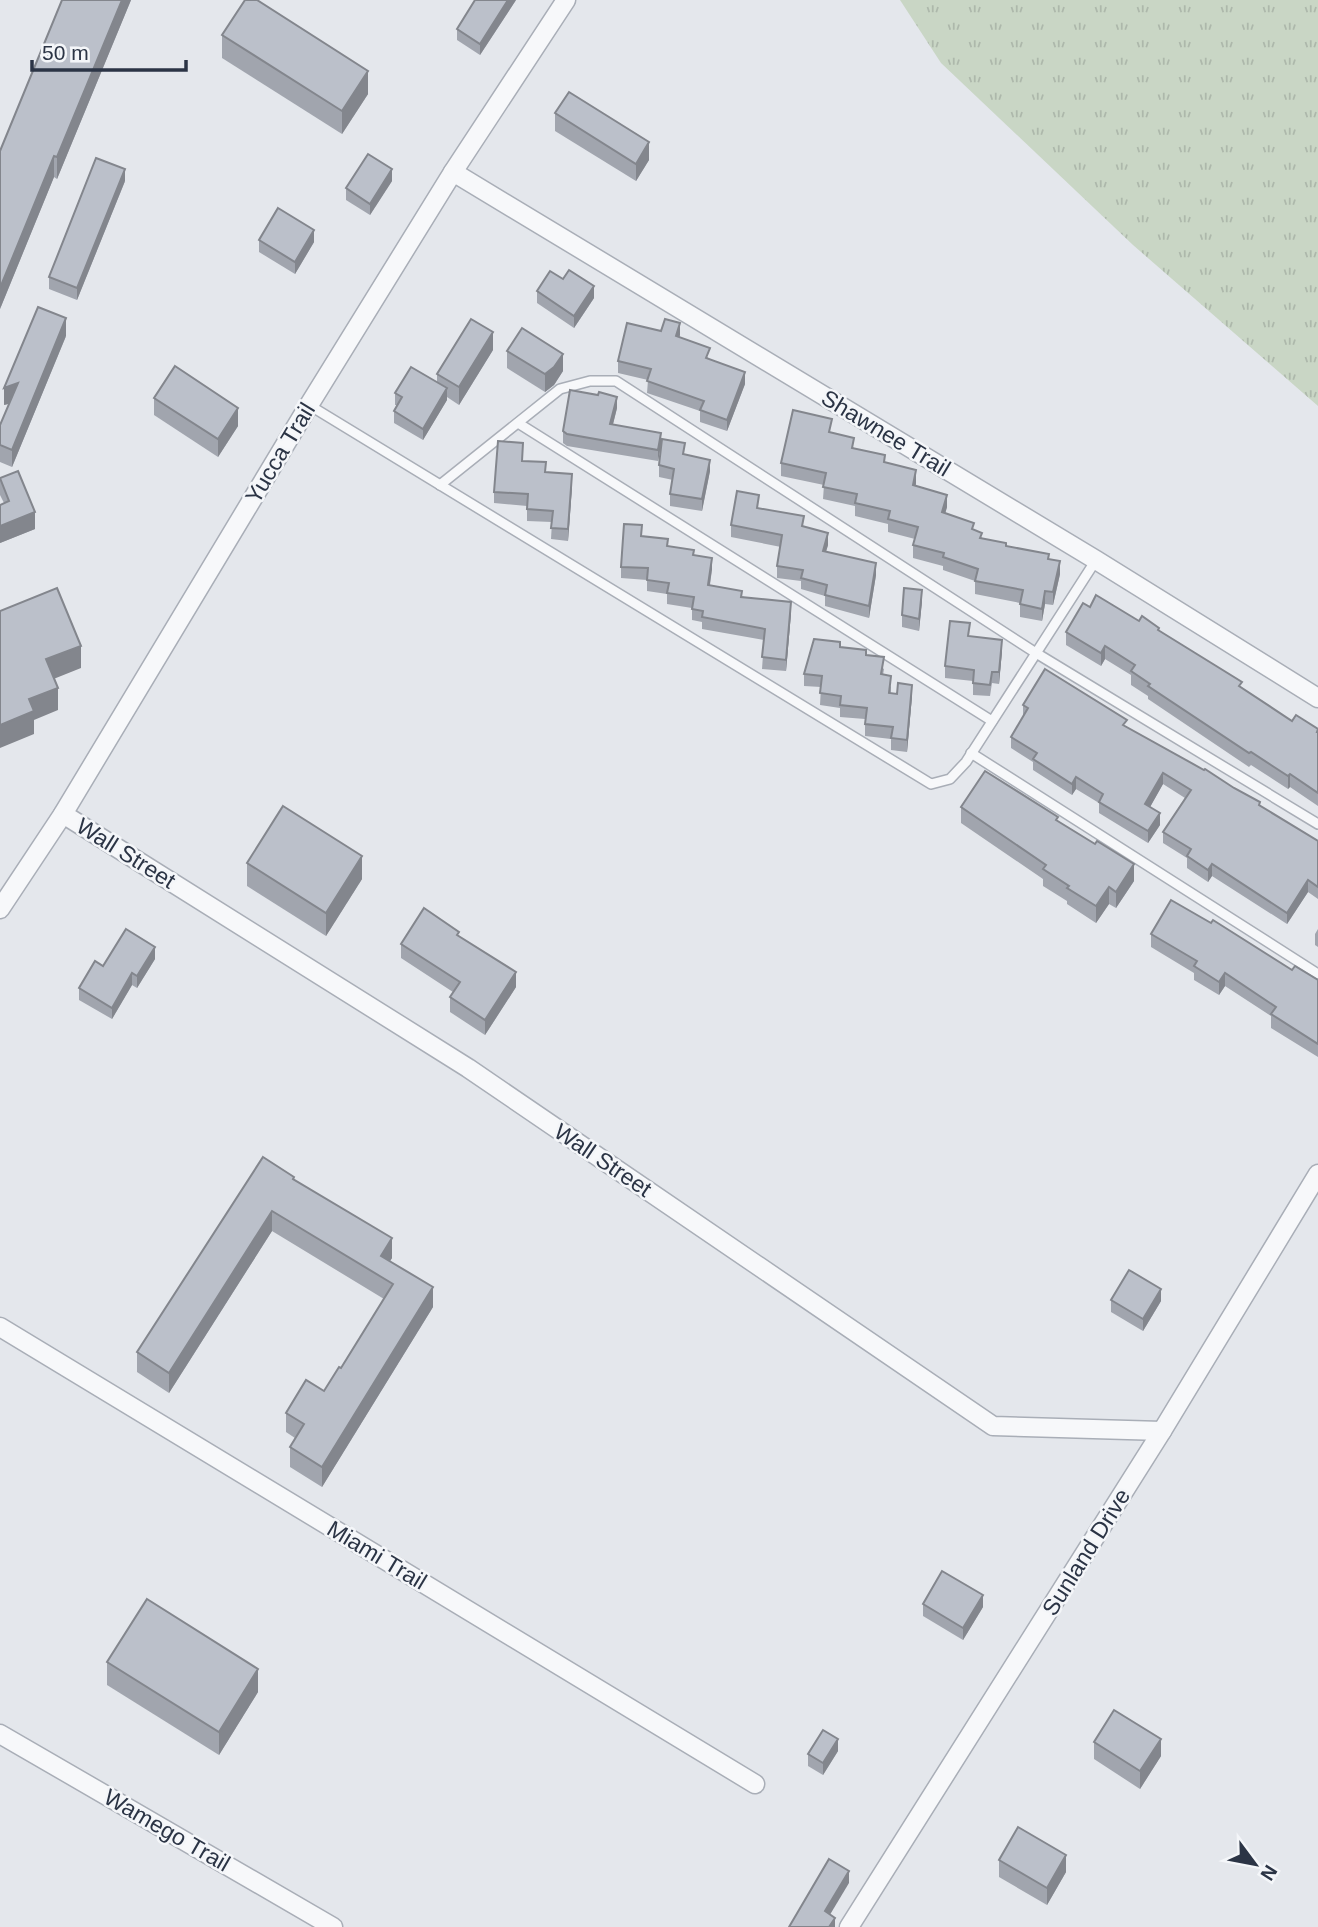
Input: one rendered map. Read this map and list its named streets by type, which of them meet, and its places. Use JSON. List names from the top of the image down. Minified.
{"streets":{"street":["Shawnee Trail","Yucca Trail","Wall Street","Sunland Drive","Miami Trail","Wamego Trail"]},"crossings":[["Shawnee Trail","Yucca Trail"],["Yucca Trail","Wall Street"],["Wall Street","Sunland Drive"]],"scale_bar":"50 m","north":"bottom right"}
